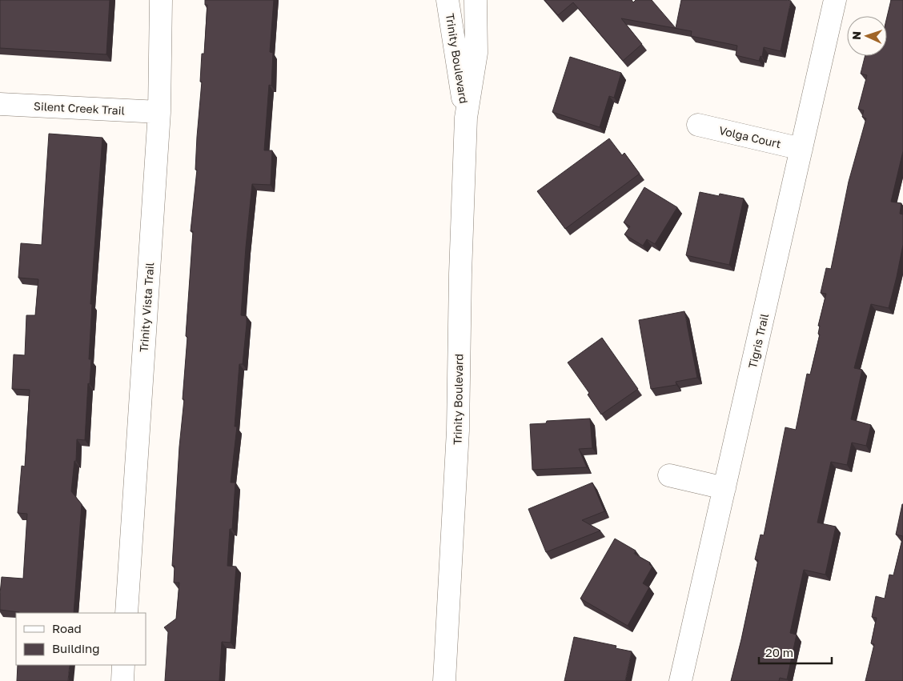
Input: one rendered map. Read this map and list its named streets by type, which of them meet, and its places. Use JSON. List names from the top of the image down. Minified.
{"streets":{"street":["Trinity Boulevard","Silent Creek Trail","Volga Court","Trinity Vista Trail","Tigris Trail"]},"crossings":[["Silent Creek Trail","Trinity Vista Trail"],["Volga Court","Tigris Trail"]],"legend":["Road","Building"],"scale_bar":"20 m","north":"left"}
